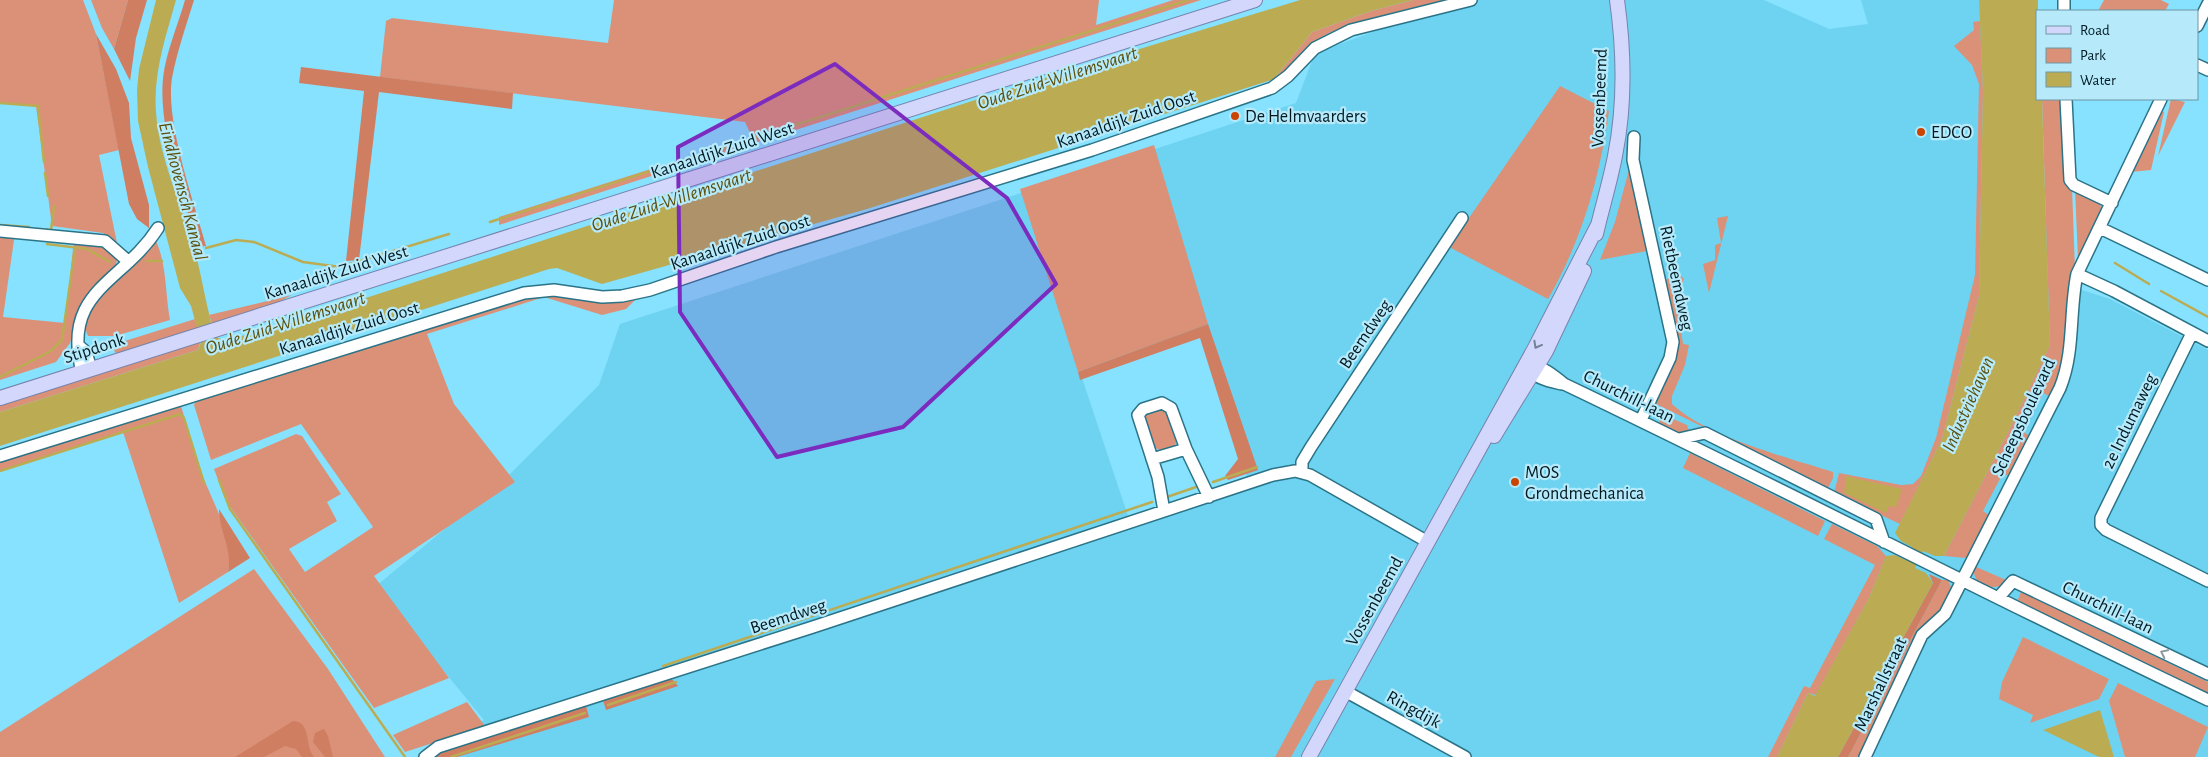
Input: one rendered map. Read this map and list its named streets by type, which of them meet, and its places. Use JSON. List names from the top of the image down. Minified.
{"streets":{"main road":["Vossenbeemd","Kanaaldijk Zuid West","Stipdonk"],"street":["Kanaaldijk Zuid Oost","Rietbeemdweg","Beemdweg","Churchill-laan","Scheepsboulevard","2e Indumaweg","Marshallstraat","Ringdijk"]},"crossings":[["Vossenbeemd","Churchill-laan"],["Vossenbeemd","Ringdijk"],["Kanaaldijk Zuid West","Stipdonk"],["Rietbeemdweg","Churchill-laan"],["Churchill-laan","Scheepsboulevard"],["Churchill-laan","Marshallstraat"],["Scheepsboulevard","Marshallstraat"]],"water":["Oude Zuid-Willemsvaart","Eindhovensch Kanaal","Industriehaven"],"places":["De Helmvaarders","EDCO","MOS Grondmechanica"],"legend":["Road","Park","Water"]}
